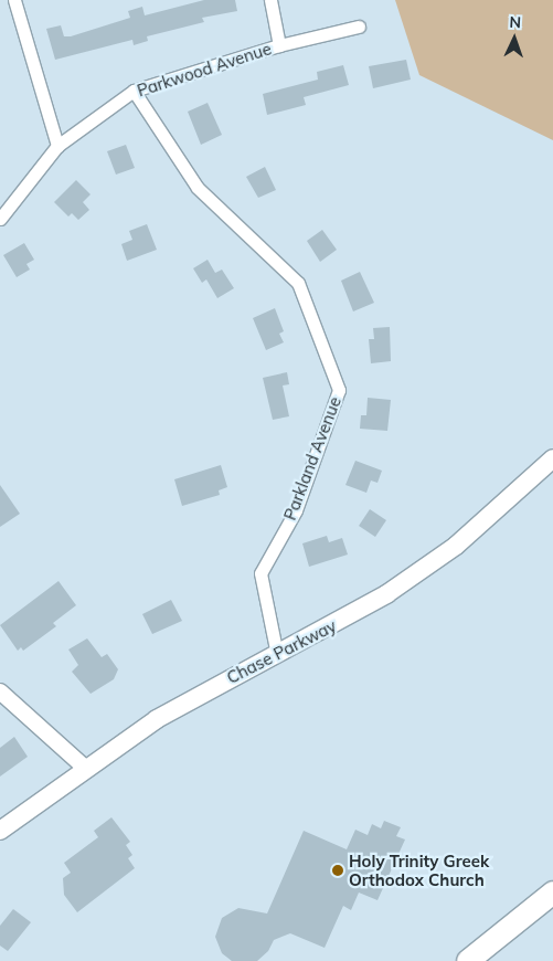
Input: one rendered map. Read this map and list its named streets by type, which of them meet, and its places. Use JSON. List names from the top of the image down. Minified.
{"streets":{"main road":["Chase Parkway"],"street":["Parkwood Avenue","Parkland Avenue"]},"crossings":[["Parkwood Avenue","Parkland Avenue"],["Parkland Avenue","Chase Parkway"]],"places":["Holy Trinity Greek Orthodox Church"],"north":"top"}
